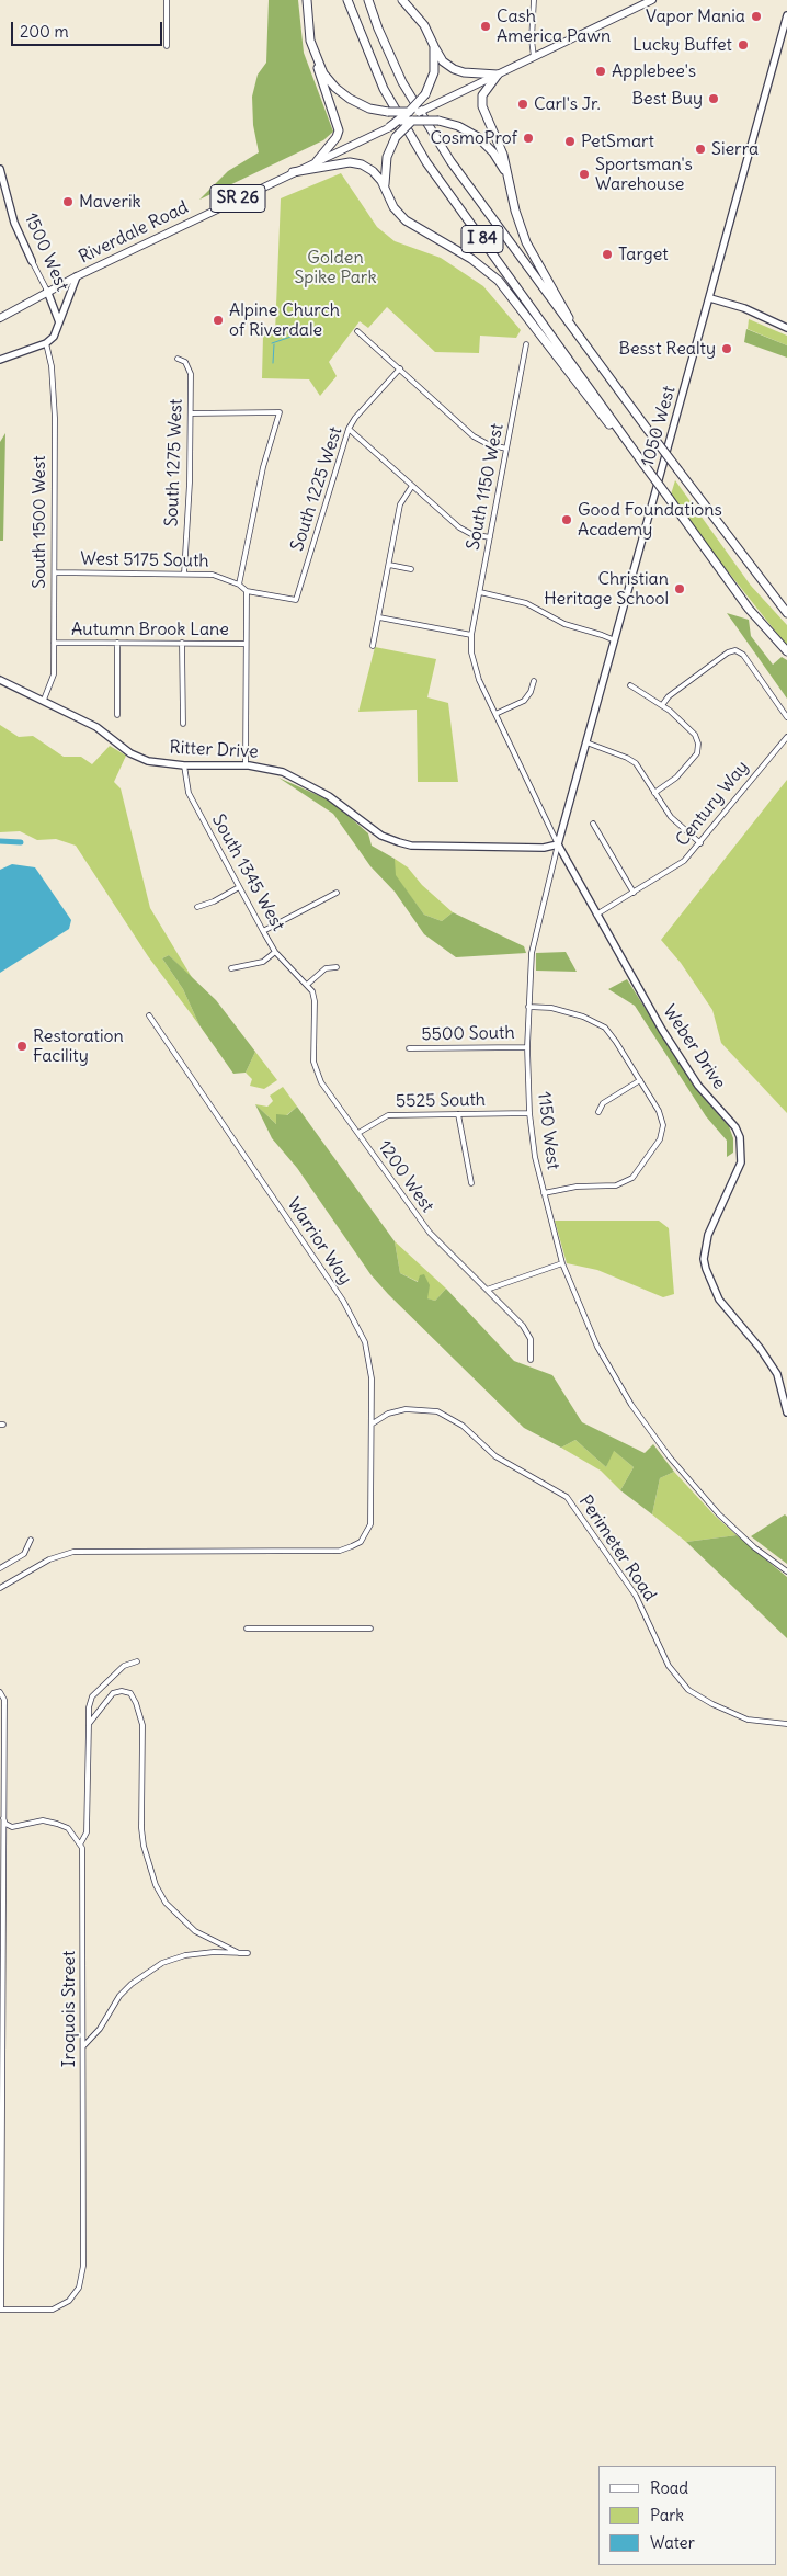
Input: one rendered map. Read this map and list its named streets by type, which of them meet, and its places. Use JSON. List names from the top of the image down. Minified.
{"streets":{"highway":["I 84"],"main road":["SR 26","Riverdale Road"],"street":["1500 West","1050 West","South 1275 West","South 1150 West","South 1225 West","South 1500 West","West 5175 South","Autumn Brook Lane","Ritter Drive","Century Way","South 1345 West","5500 South","Weber Drive","5525 South","1150 West","1200 West","Warrior Way","Perimeter Road","Iroquois Street"]},"crossings":[["Riverdale Road","1500 West"],["1050 West","Ritter Drive"],["1050 West","Weber Drive"],["1050 West","1150 West"],["South 1275 West","West 5175 South"],["South 1225 West","West 5175 South"],["South 1500 West","West 5175 South"],["South 1500 West","Autumn Brook Lane"],["South 1500 West","Ritter Drive"],["Ritter Drive","South 1345 West"],["Ritter Drive","Weber Drive"],["Ritter Drive","1150 West"],["Century Way","Weber Drive"],["South 1345 West","1200 West"],["5500 South","1150 West"],["Weber Drive","1150 West"],["5525 South","1150 West"],["5525 South","1200 West"],["Warrior Way","Perimeter Road"]],"parks":["Golden Spike Park"],"places":["Vapor Mania","Cash America Pawn","Lucky Buffet","Applebee's","Best Buy","Carl's Jr.","CosmoProf","PetSmart","Sierra","Sportsman's Warehouse","Maverik","Target","Alpine Church of Riverdale","Besst Realty","Good Foundations Academy","Christian Heritage School","Restoration Facility"],"legend":["Road","Park","Water"],"scale_bar":"200 m"}
